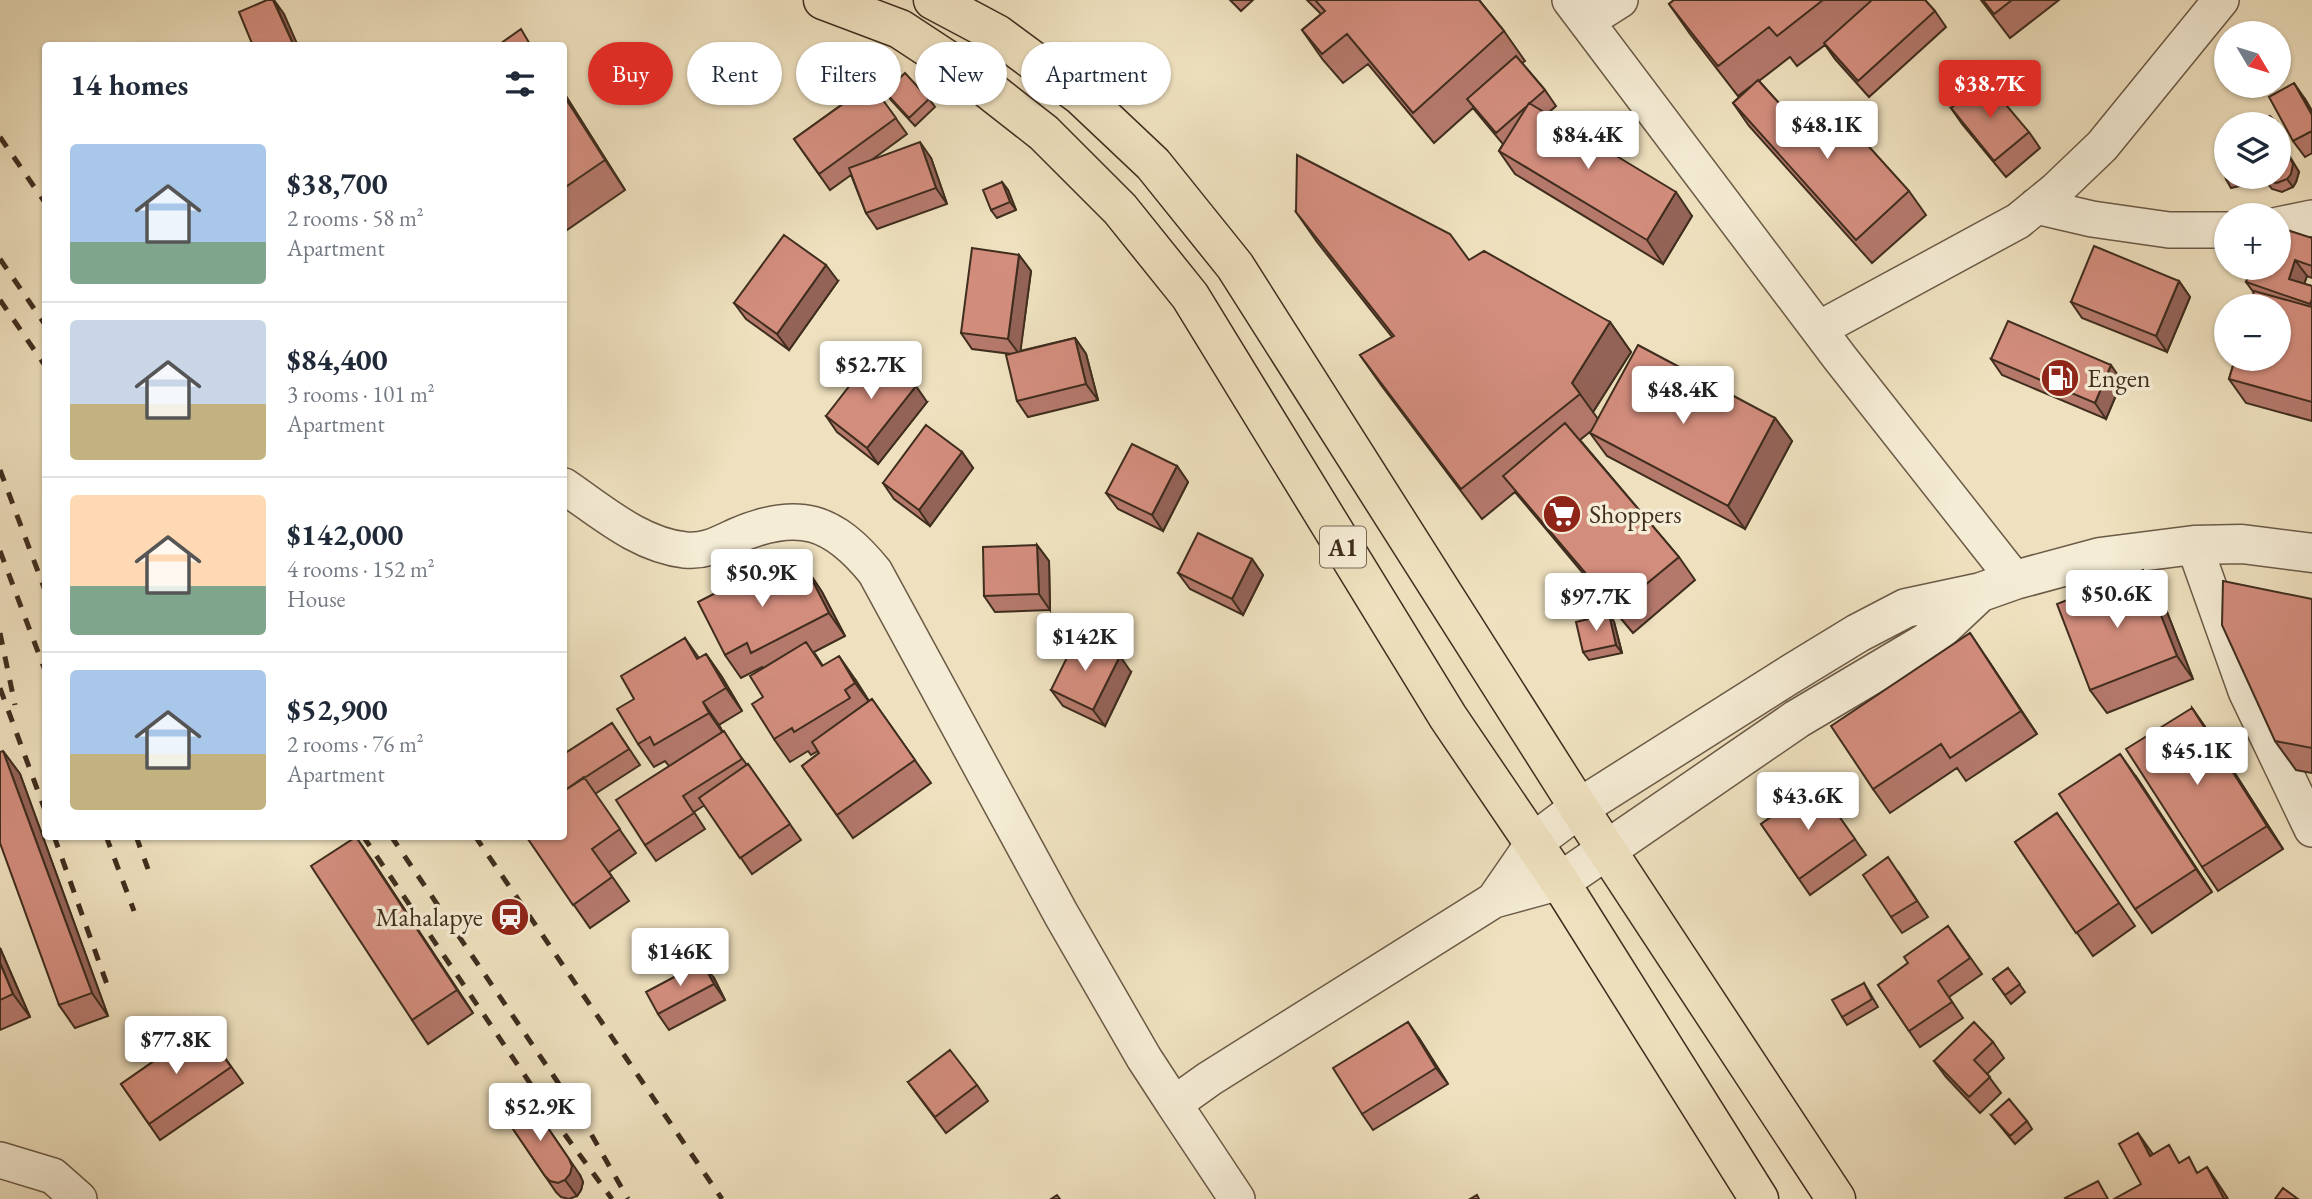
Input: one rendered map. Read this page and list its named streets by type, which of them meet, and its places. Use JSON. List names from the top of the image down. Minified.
{"streets":{"highway":["A1"]},"places":{"fuel station":["Engen"],"supermarket":["Shoppers"],"station":["Mahalapye"]},"north":"bottom right","page":{"map_buttons":["+","−"],"chip":["Buy","Rent","Filters","New","Apartment"],"heading":"14 homes","price":["$38.7K","$48.1K","$84.4K","$52.7K","$48.4K","$50.9K","$50.6K","$97.7K","$142K","$45.1K","$43.6K","$146K","$77.8K","$52.9K"],"list":[{"name":"$38,700","note":"2 rooms · 58 m² · Apartment"},{"name":"$84,400","note":"3 rooms · 101 m² · Apartment"},{"name":"$142,000","note":"4 rooms · 152 m² · House"},{"name":"$52,900","note":"2 rooms · 76 m² · Apartment"}]}}
